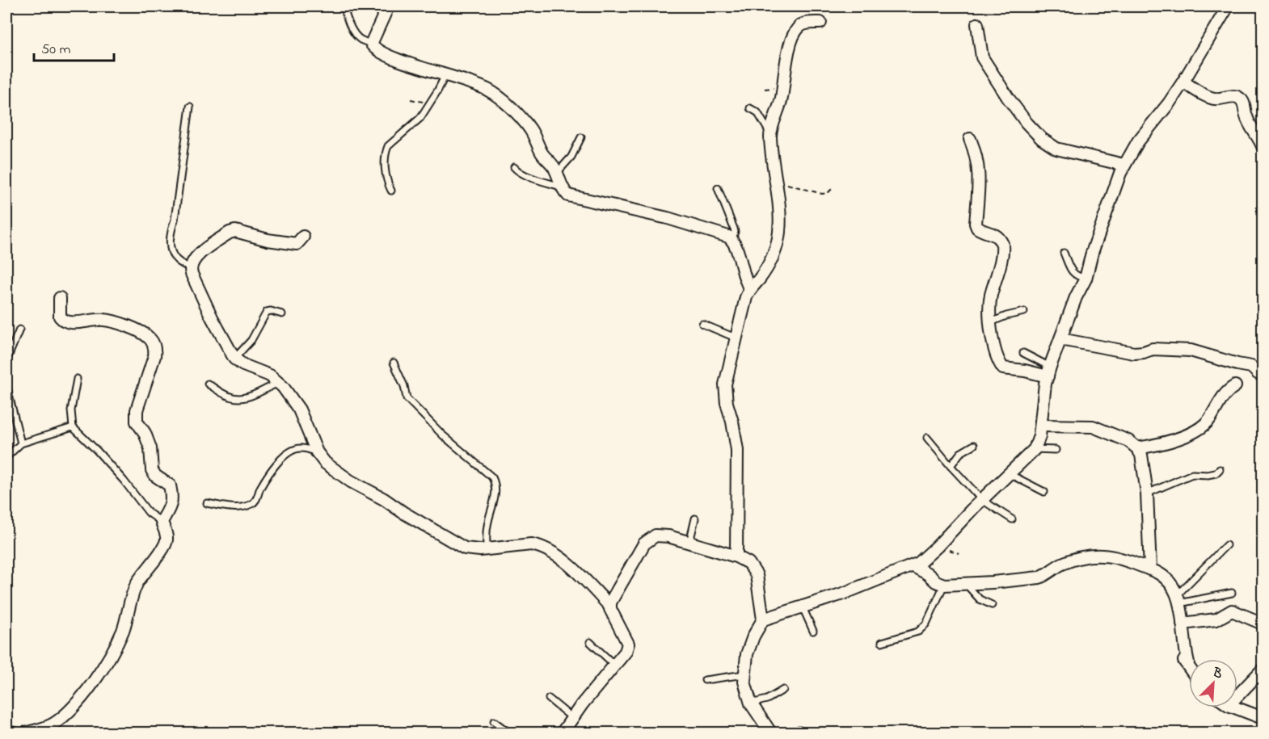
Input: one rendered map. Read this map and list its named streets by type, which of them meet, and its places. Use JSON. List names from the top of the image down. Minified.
{"scale_bar":"50 m","north":"top right"}
